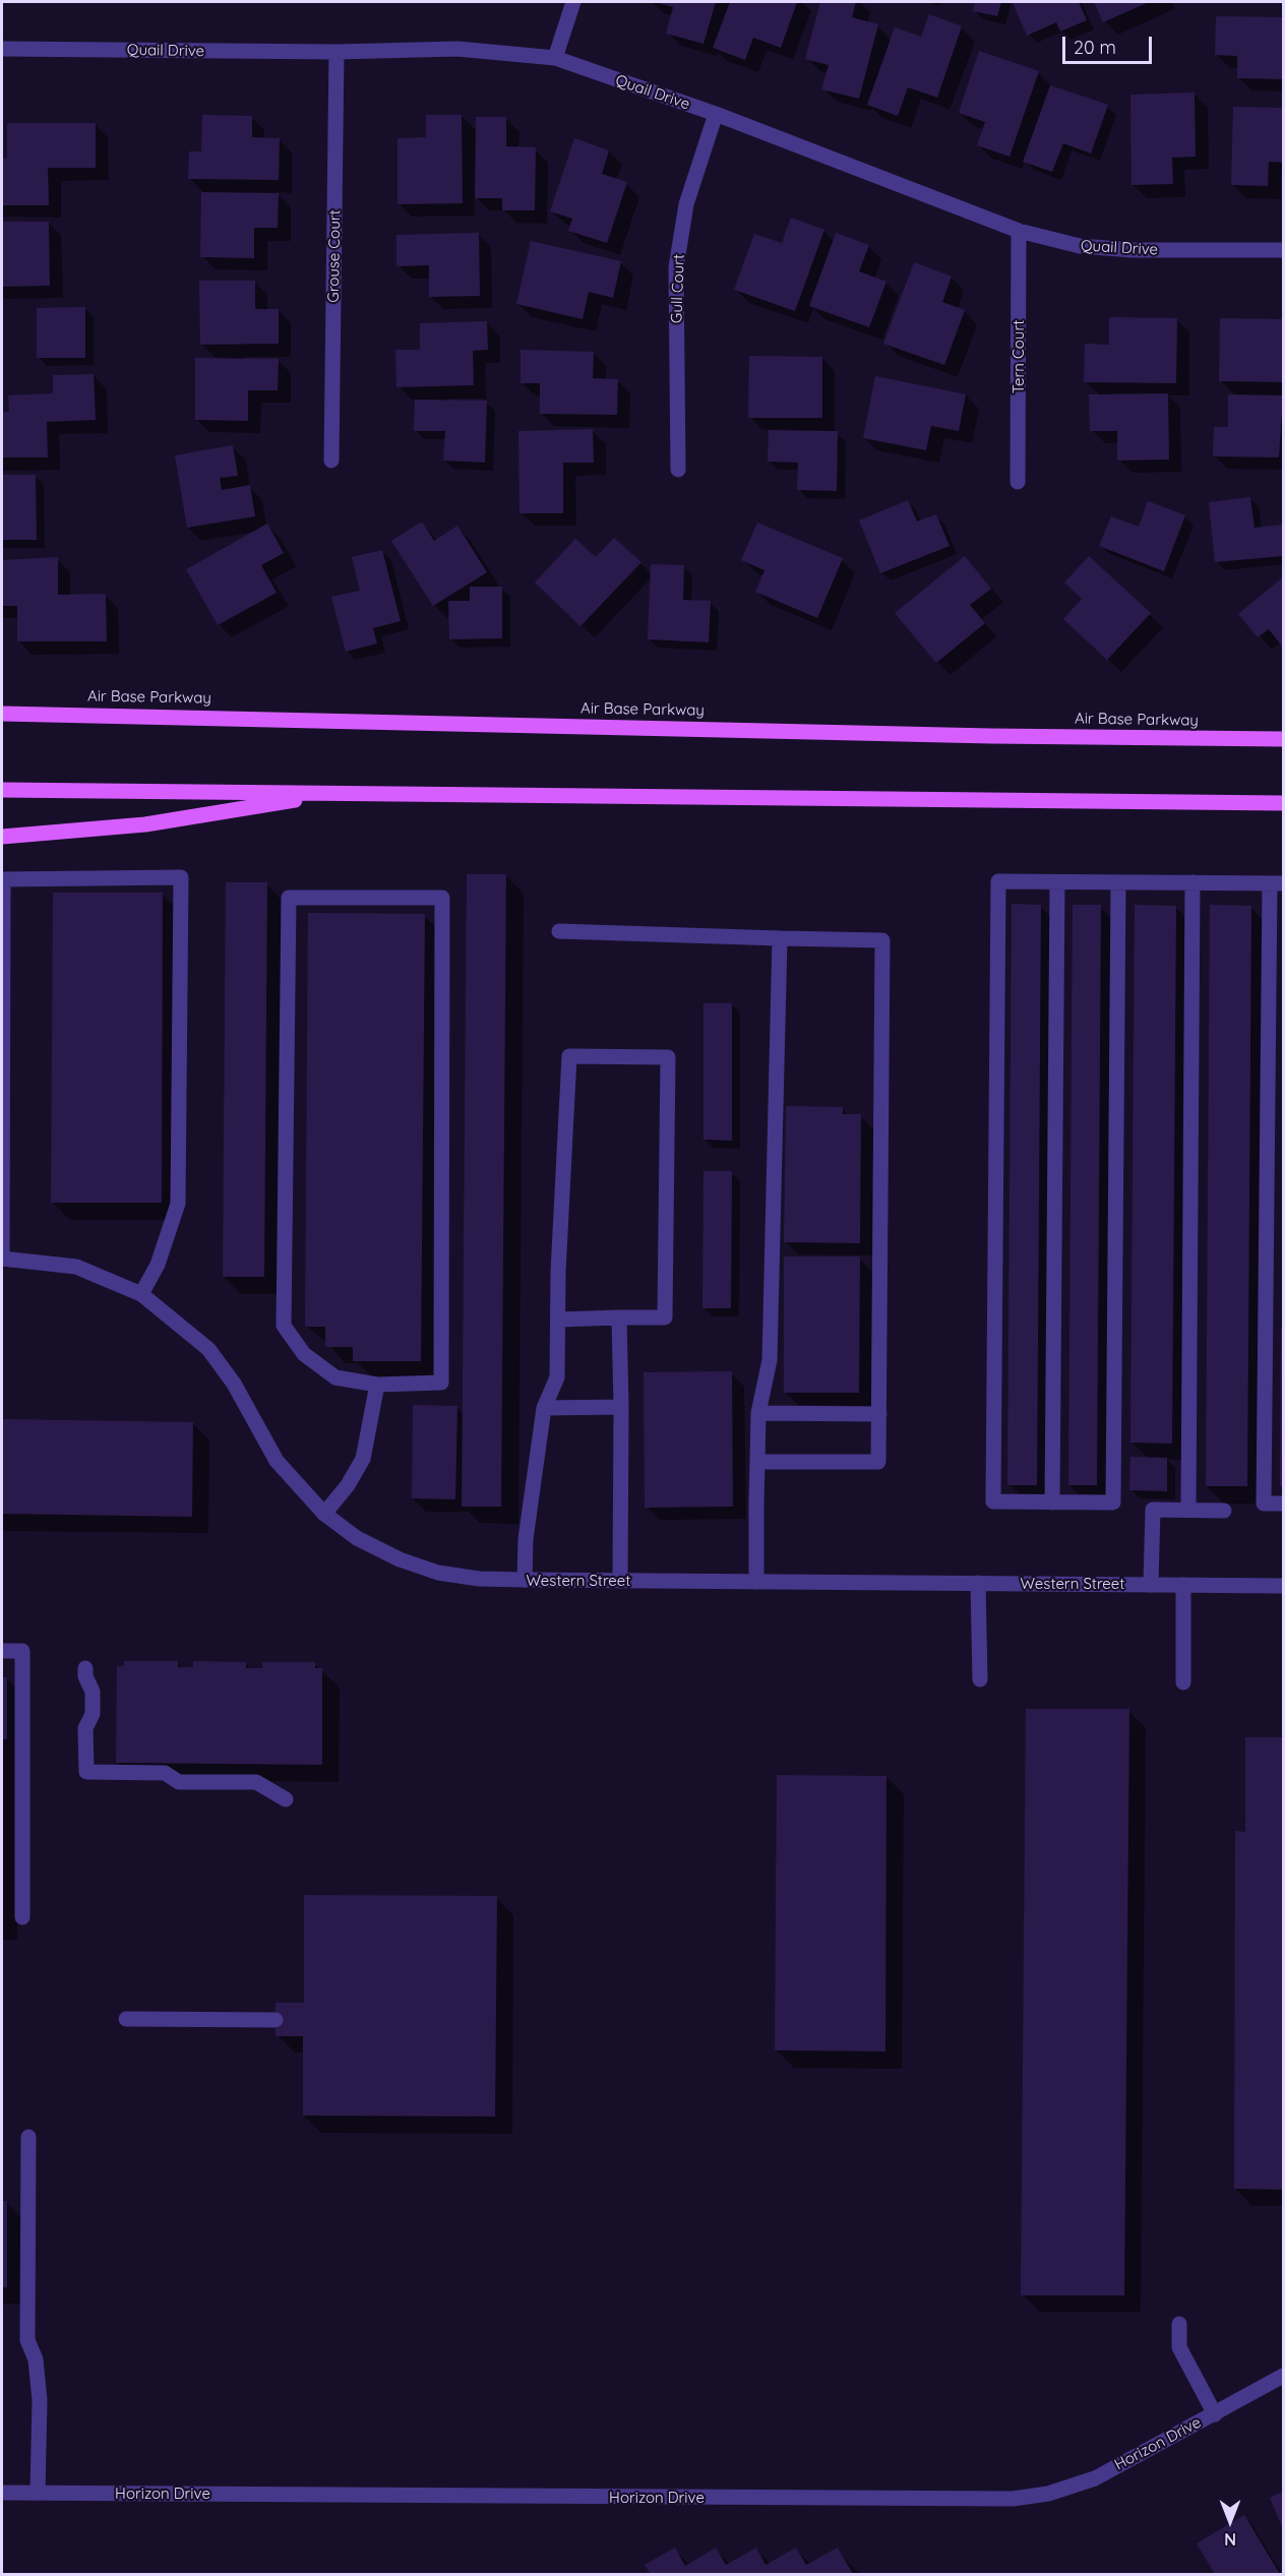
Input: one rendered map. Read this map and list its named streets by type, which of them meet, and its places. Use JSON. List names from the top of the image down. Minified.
{"streets":{"main road":["Air Base Parkway"],"street":["Quail Drive","Grouse Court","Gull Court","Tern Court","Western Street","Horizon Drive"]},"crossings":[["Quail Drive","Grouse Court"],["Quail Drive","Gull Court"],["Quail Drive","Tern Court"]],"scale_bar":"20 m","north":"bottom"}
